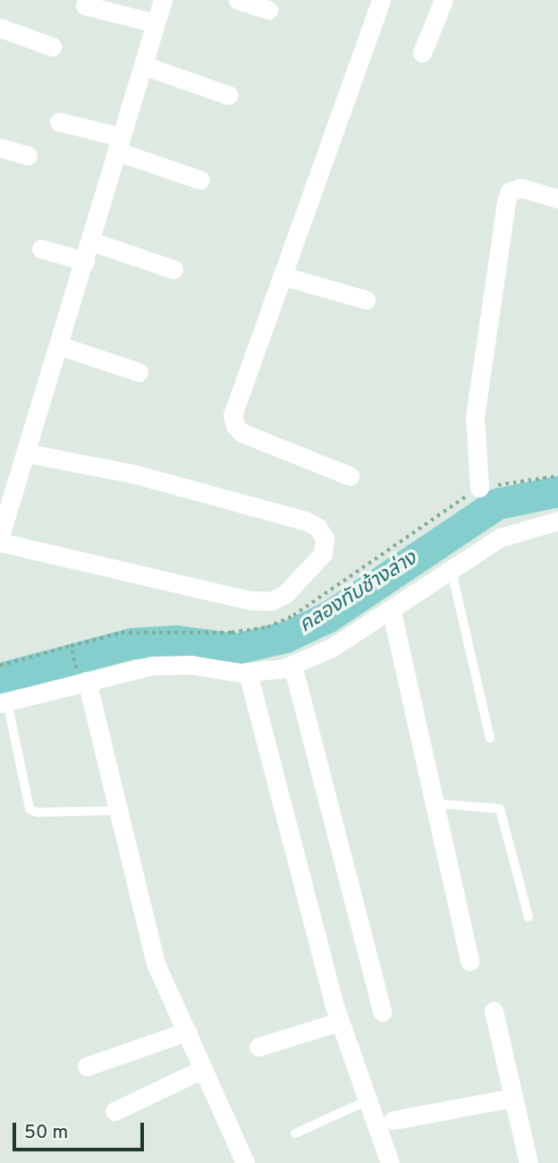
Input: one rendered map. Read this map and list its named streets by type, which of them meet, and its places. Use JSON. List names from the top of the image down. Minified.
{"water":["คลองทับช้างล่าง"],"scale_bar":"50 m"}
